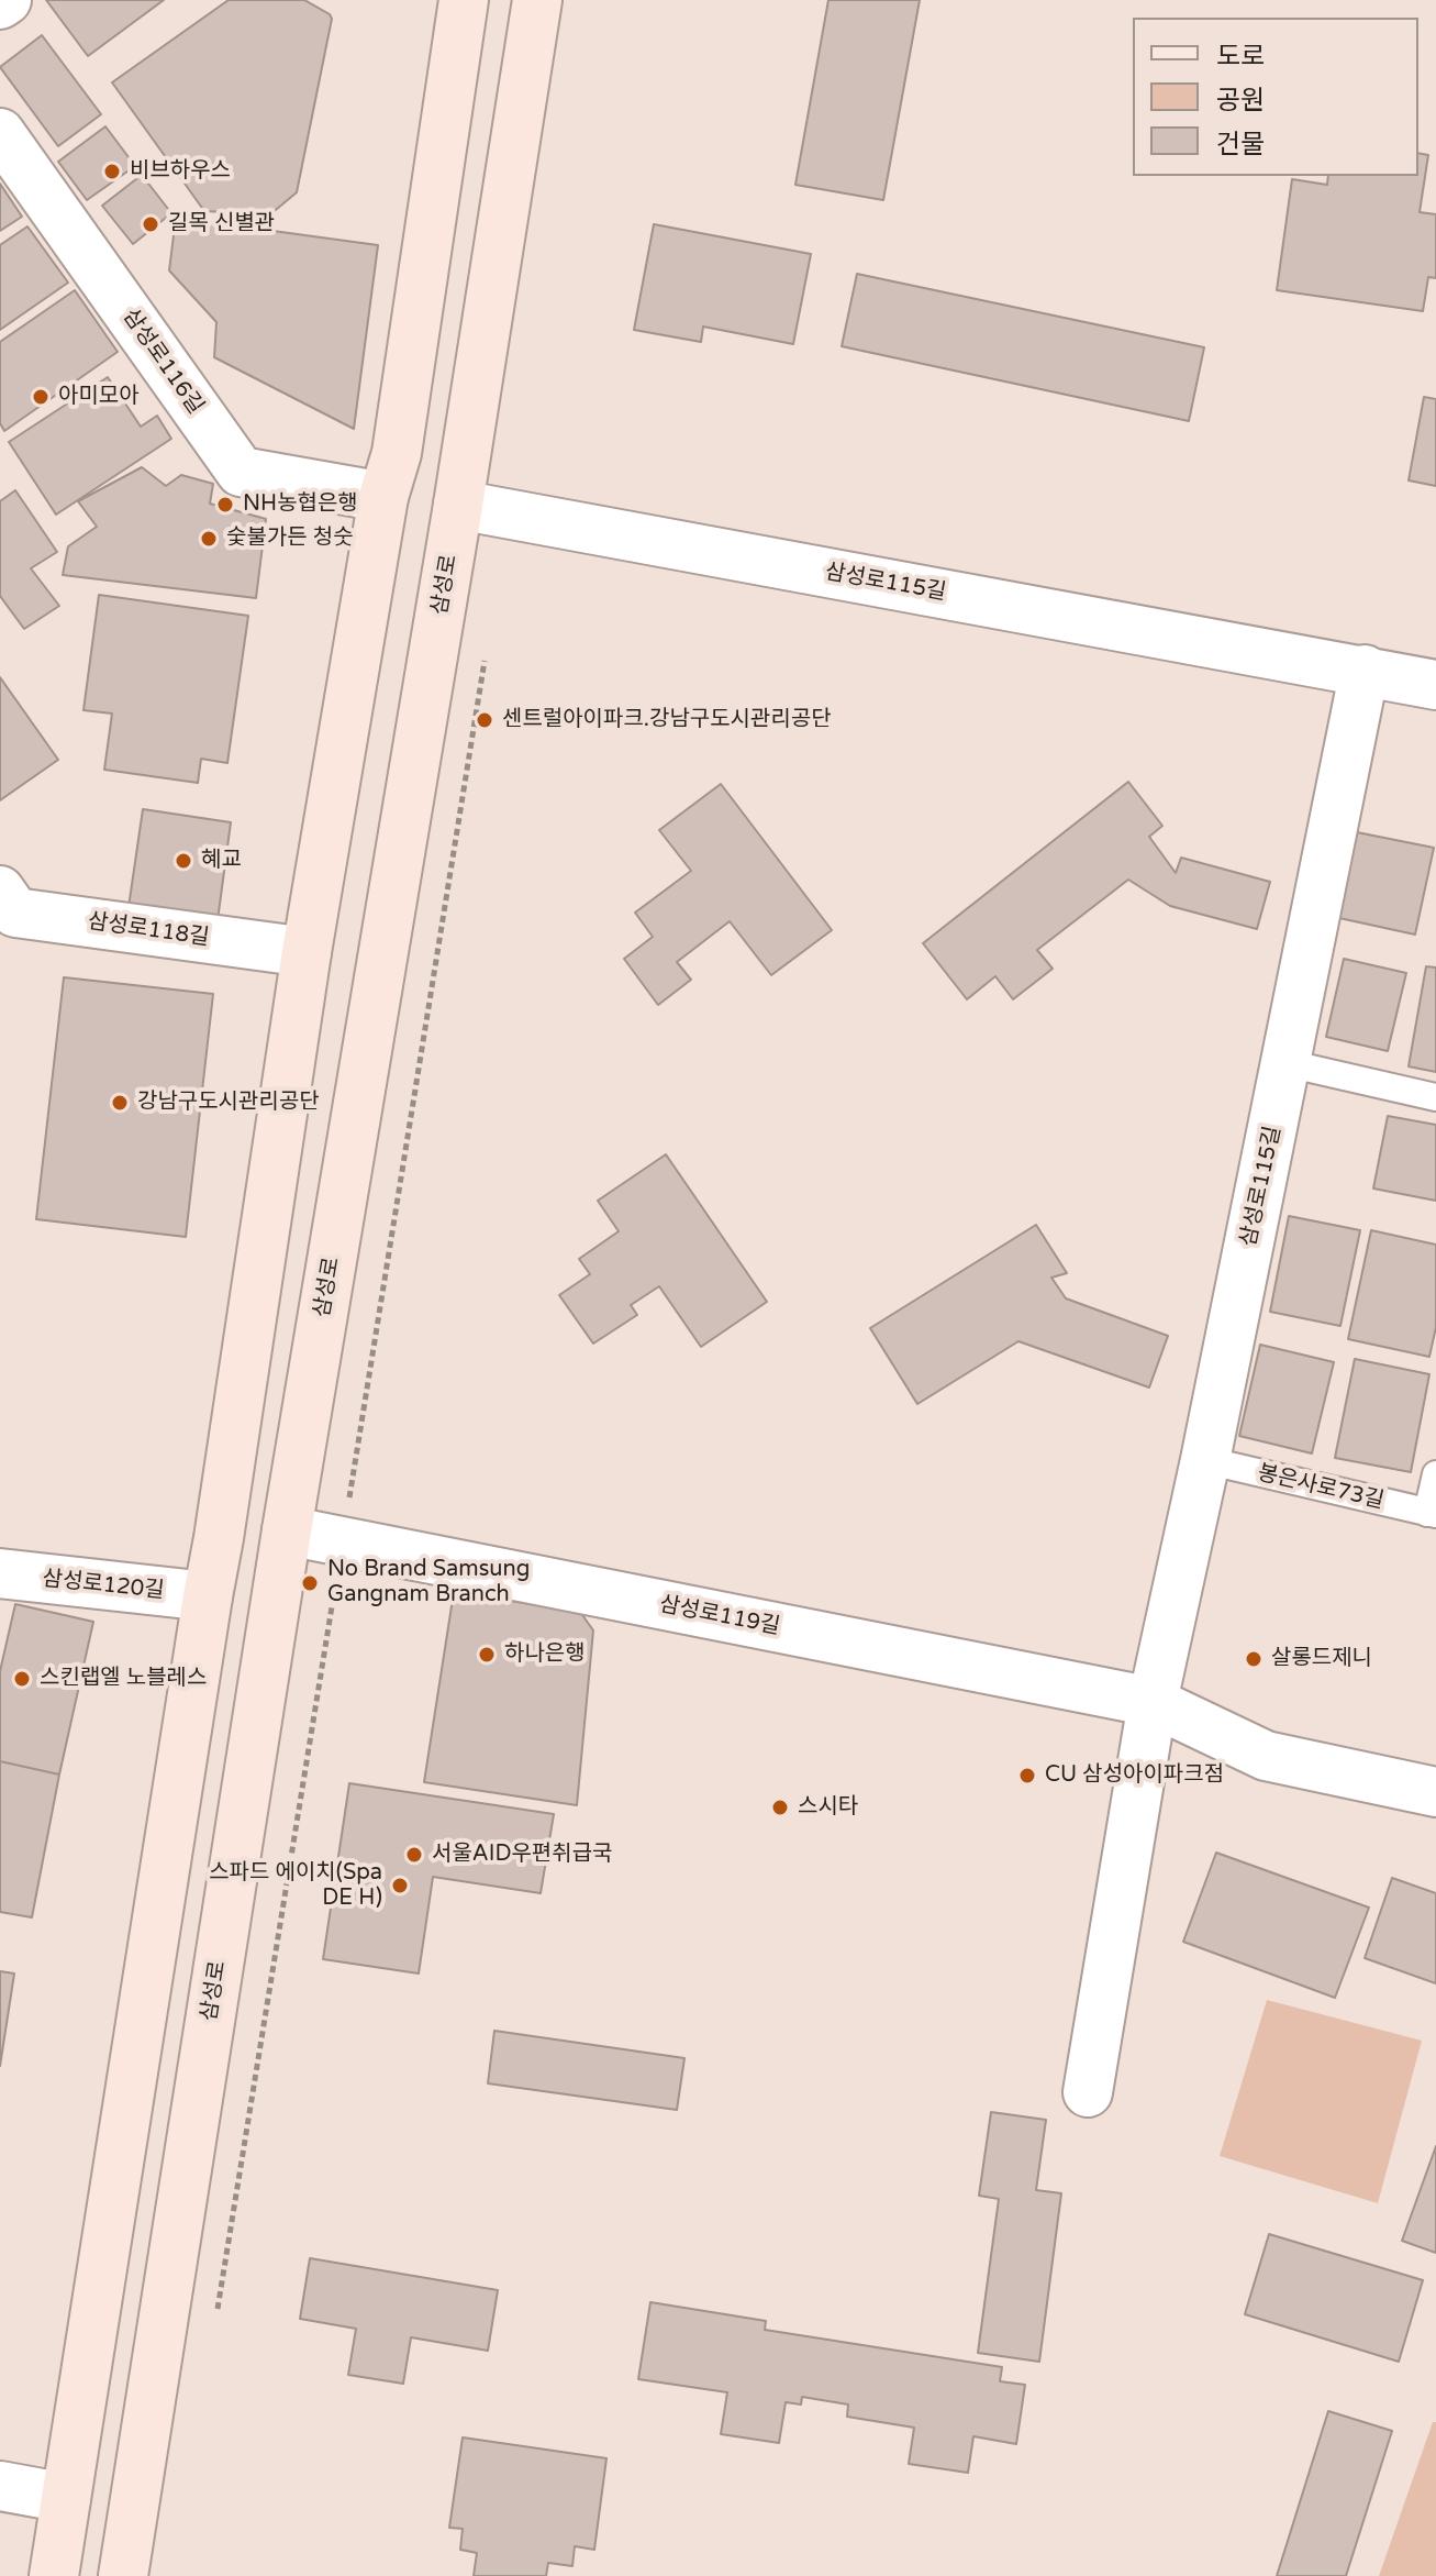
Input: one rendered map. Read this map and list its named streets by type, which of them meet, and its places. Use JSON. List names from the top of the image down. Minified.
{"streets":{"main road":["삼성로"],"street":["삼성로116길","삼성로115길","삼성로118길","삼성로120길","삼성로119길"],"lane":["봉은사로73길"]},"crossings":[["삼성로115길","삼성로"],["삼성로115길","봉은사로73길"],["삼성로115길","삼성로119길"],["삼성로","삼성로119길"]],"places":["비브하우스","길목 신별관","아미모아","NH농협은행","숯불가든 청숫","센트럴아이파크.강남구도시관리공단","혜교","강남구도시관리공단","No Brand Samsung Gangnam Branch","하나은행","살롱드제니","스킨랩엘 노블레스","CU 삼성아이파크점","스시타","서울AID우편취급국","스파드 에이치(Spa DE H)"],"legend":["도로","공원","건물"]}
